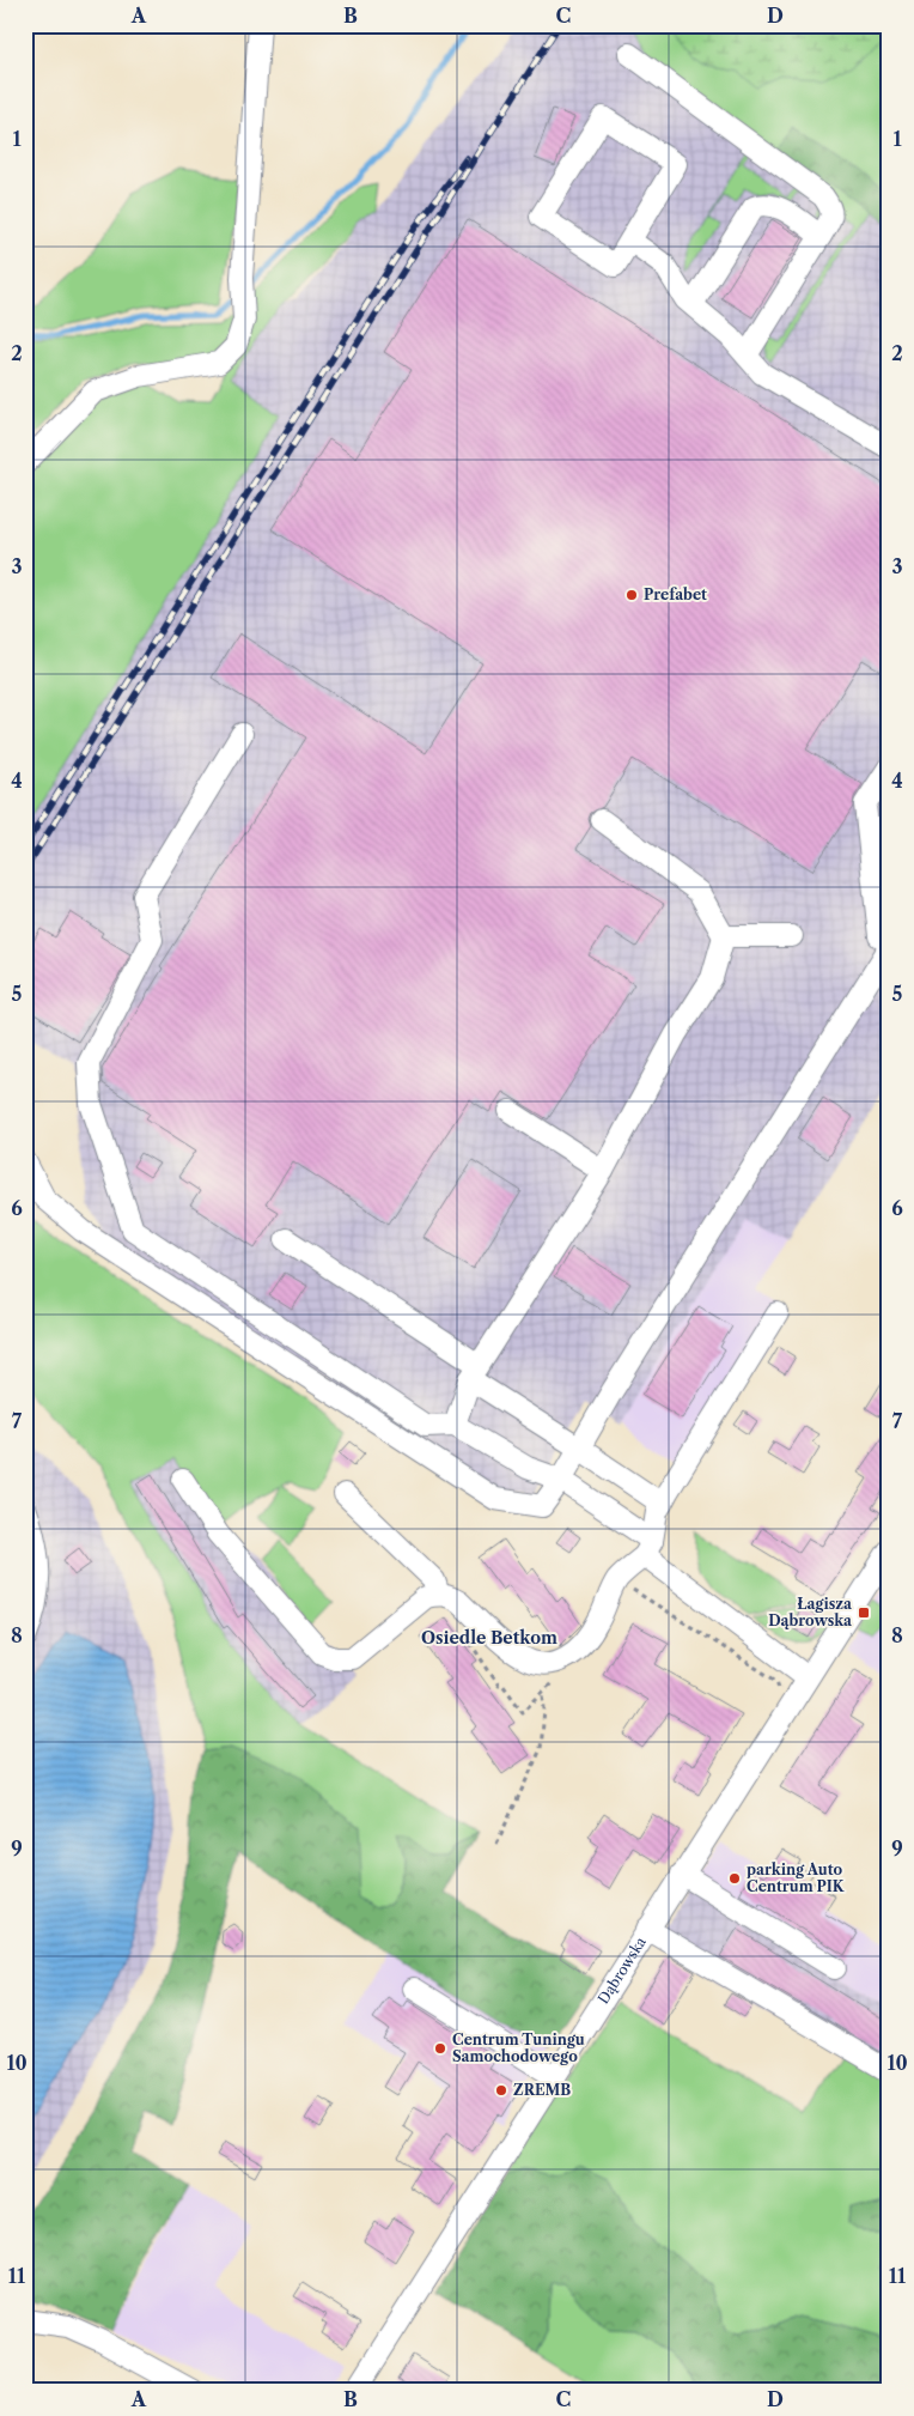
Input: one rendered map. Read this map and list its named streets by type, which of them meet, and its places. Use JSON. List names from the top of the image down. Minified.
{"streets":{"street":["Dąbrowska"]},"districts":["Osiedle Betkom"],"places":{"other":["Prefabet","parking Auto Centrum PIK","Centrum Tuningu Samochodowego","ZREMB"],"transit":["Łagisza Dąbrowska"]},"grid":{"columns":["A","B","C","D"],"rows":["1","2","3","4","5","6","7","8","9","10","11"]}}
